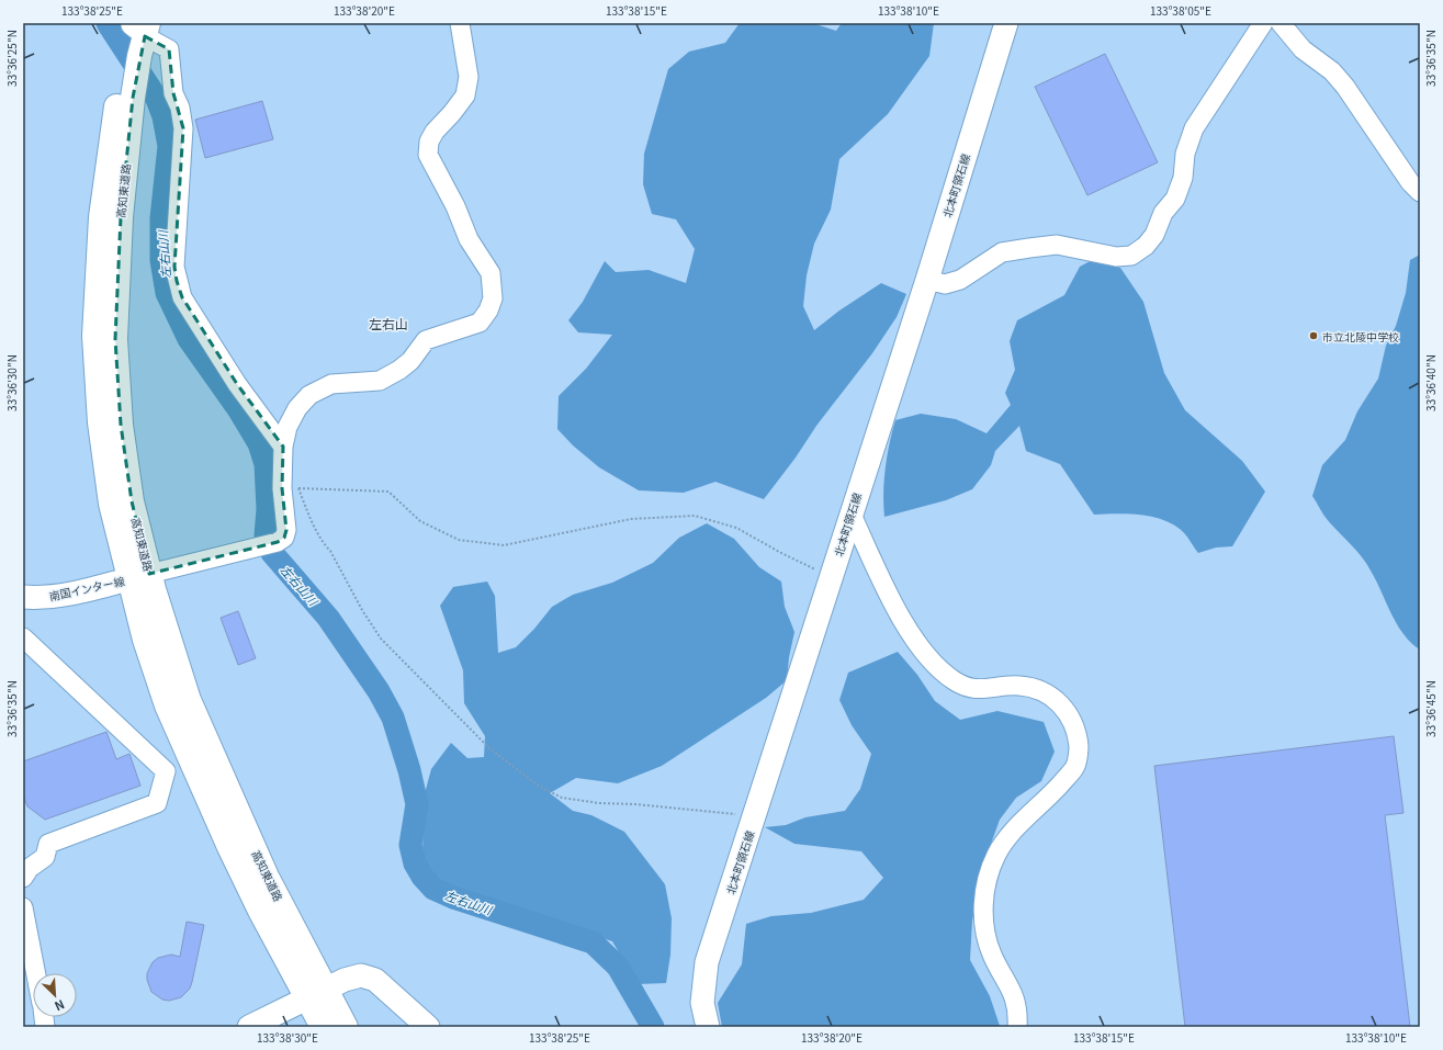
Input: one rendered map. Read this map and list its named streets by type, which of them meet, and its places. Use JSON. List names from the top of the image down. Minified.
{"streets":{"highway":["高知東道路"],"main road":["北本町領石線","南国インター線"]},"crossings":[["高知東道路","南国インター線"]],"districts":["左右山"],"water":["左右山川"],"places":["市立北陵中学校"],"north":"bottom right","coordinates":["133°38'25\"E","133°38'20\"E","133°38'15\"E","133°38'10\"E","133°38'05\"E","33°36'35\"N","33°36'25\"N","33°36'40\"N","33°36'30\"N","33°36'45\"N","133°38'30\"E"]}
